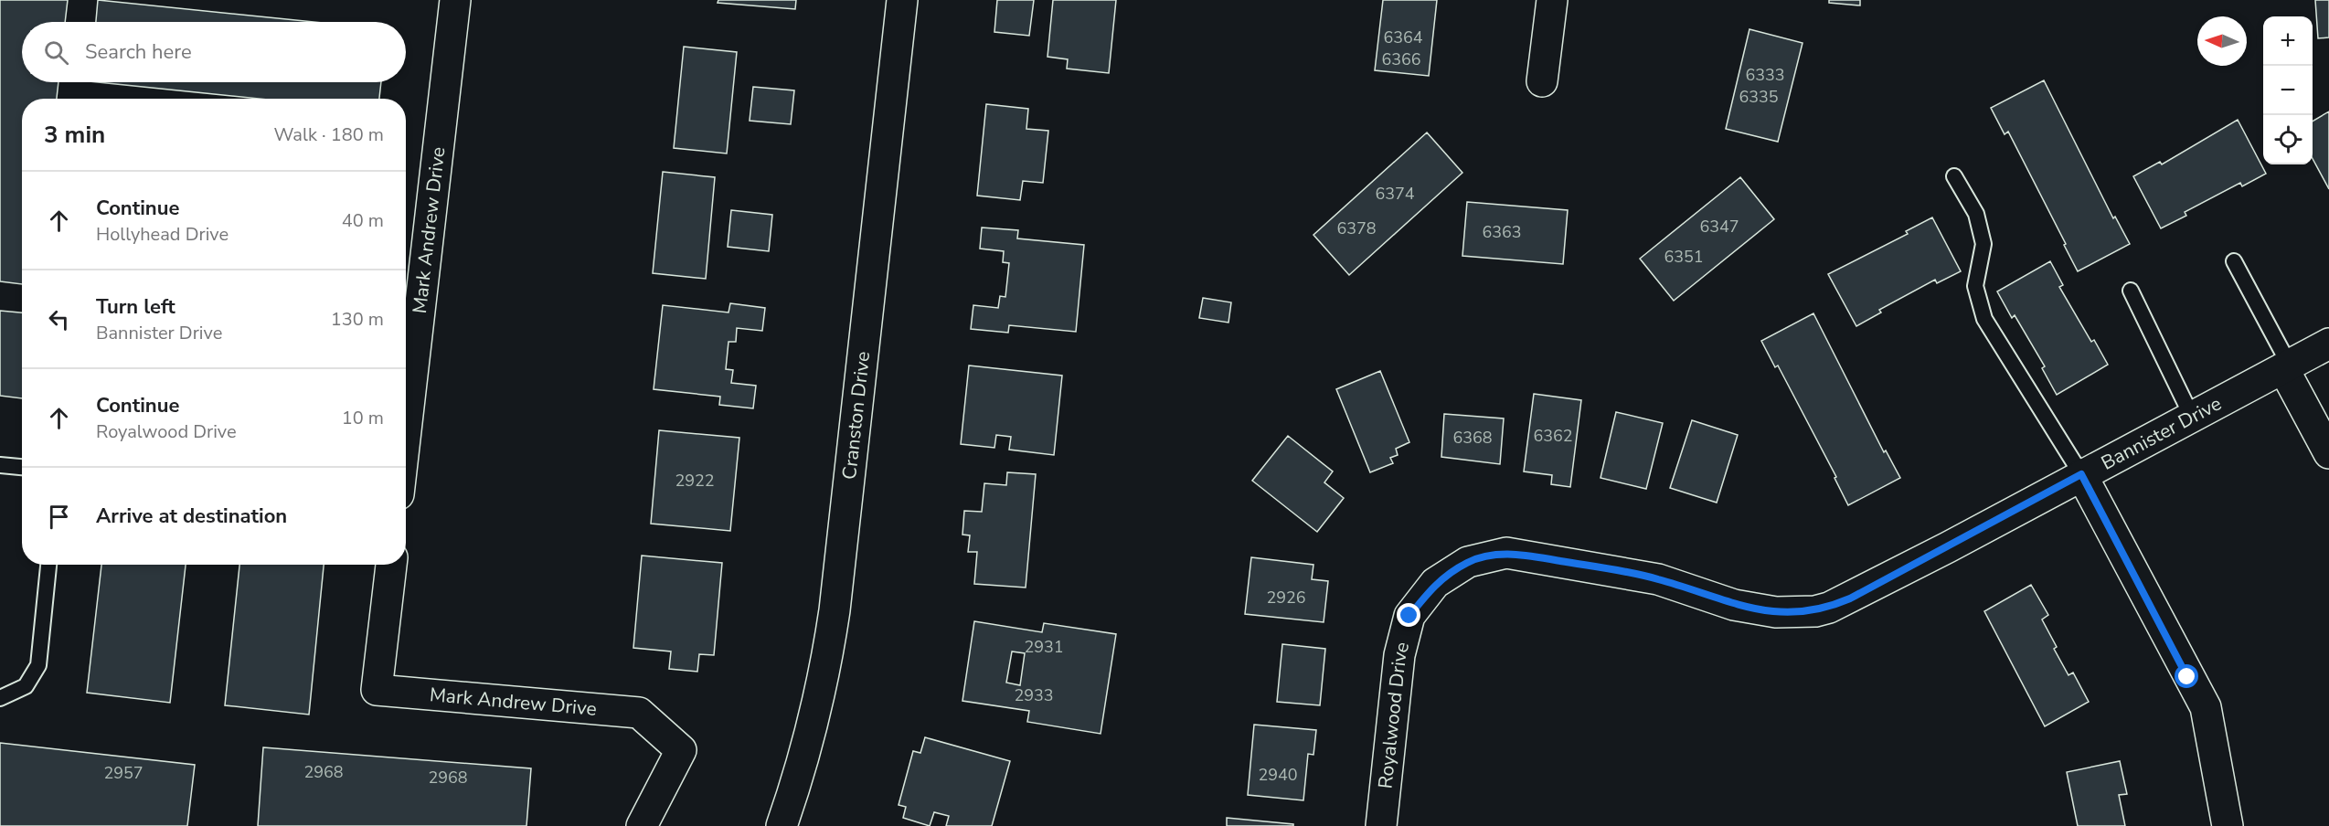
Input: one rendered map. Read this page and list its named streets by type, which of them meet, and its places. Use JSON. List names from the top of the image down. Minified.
{"streets":{"street":["Mark Andrew Drive","Cranston Drive","Bannister Drive","Royalwood Drive"]},"crossings":[["Bannister Drive","Royalwood Drive"]],"house_numbers":["6364","6366","6333","6335","6374","6347","6378","6363","6351","6362","6368","2922","2926","2931","2933","2968","2957","2940","2968"],"north":"left","page":{"map_buttons":["+","−"],"search":"Search here","heading":["3 min","Walk · 180 m"],"list":[["Continue","Hollyhead Drive","40 m"],["Turn left","Bannister Drive","130 m"],["Continue","Royalwood Drive","10 m"],"Arrive at destination"]}}
